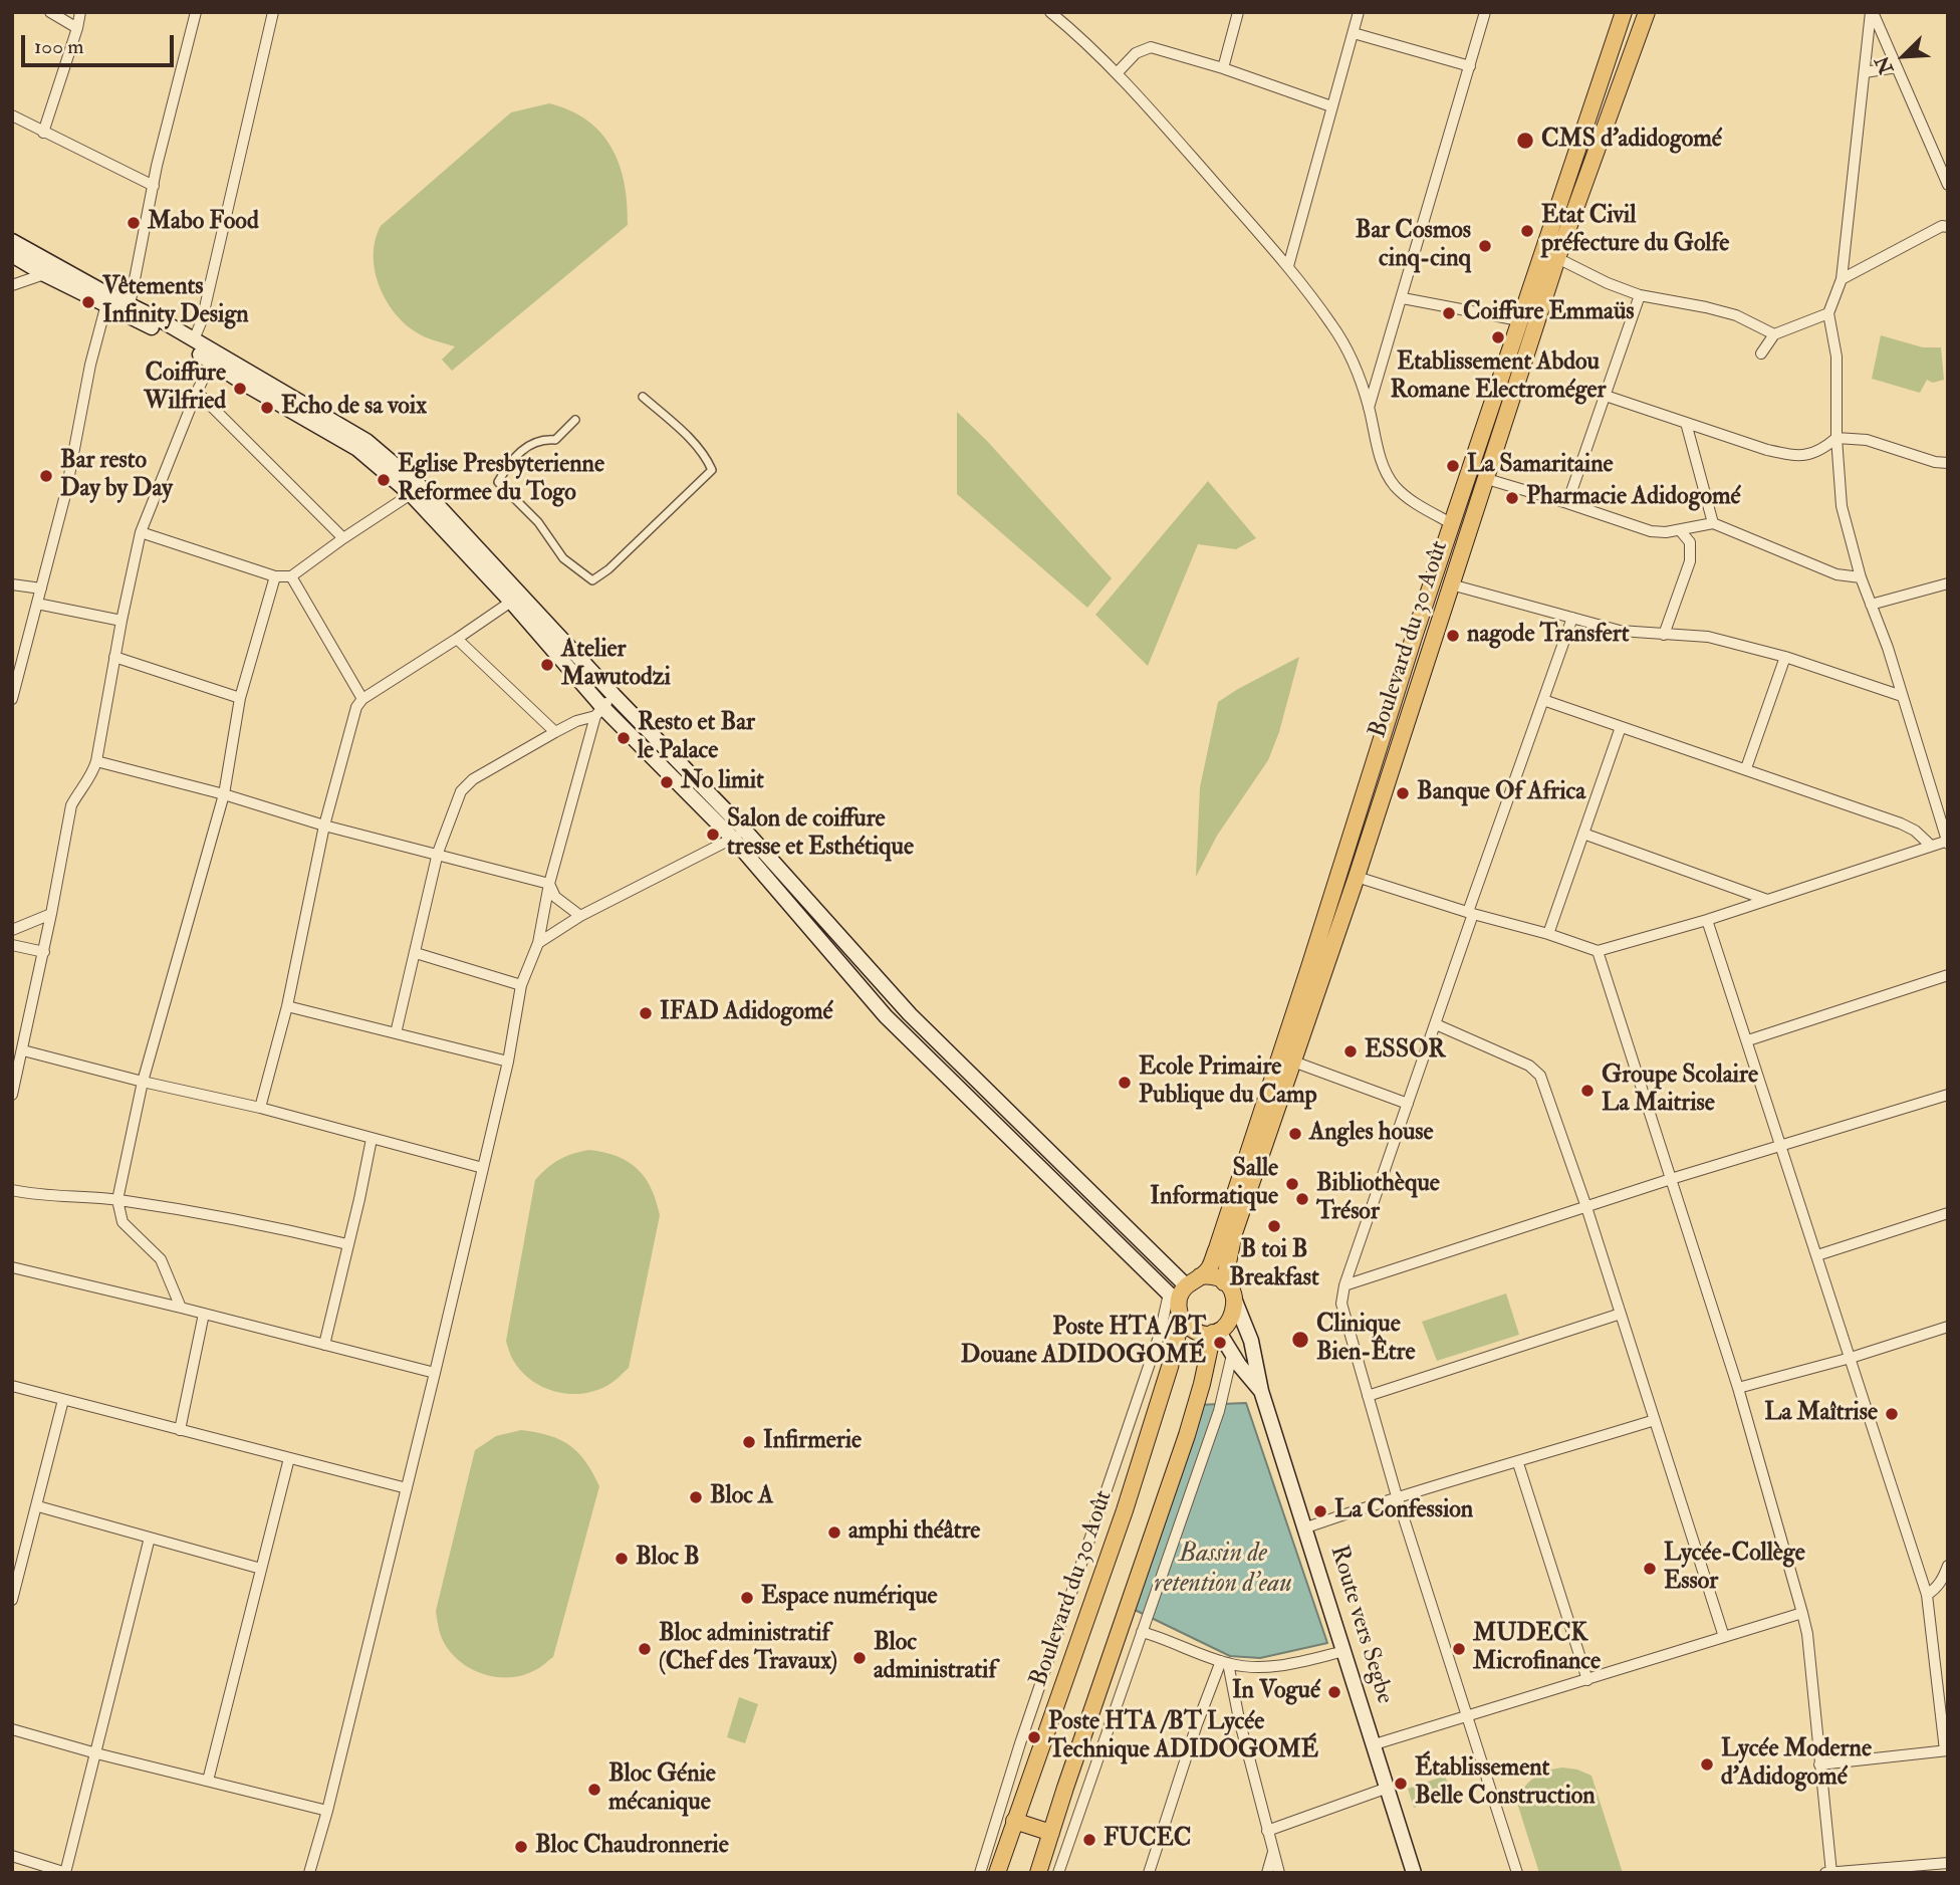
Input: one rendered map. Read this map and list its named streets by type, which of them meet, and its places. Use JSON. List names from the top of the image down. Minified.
{"streets":{"highway":["Boulevard du 30 Août"],"main road":["Route vers Segbe"]},"crossings":[["Boulevard du 30 Août","Route vers Segbe"]],"water":["Bassin de retention d'eau"],"places":["CMS d'adidogomé","Mabo Food","Etat Civil préfecture du Golfe","Bar Cosmos cinq-cinq","Vêtements Infinity Design","Coiffure Emmaüs","Etablissement Abdou Romane Electroméger","Coiffure Wilfried","Echo de sa voix","La Samaritaine","Bar resto Day by Day","Eglise Presbyterienne Reformee du Togo","Pharmacie Adidogomé","nagode Transfert","Atelier Mawutodzi","Resto et Bar le Palace","No limit","Banque Of Africa","Salon de coiffure tresse et Esthétique","IFAD Adidogomé","ESSOR","Ecole Primaire Publique du Camp","Groupe Scolaire La Maitrise","Angles house","Salle Informatique","Bibliothèque Trésor","B toi B Breakfast","Clinique Bien-Être","Poste HTA /BT Douane ADIDOGOMÉ","La Maîtrise","Infirmerie","Bloc A","La Confession","amphi théâtre","Bloc B","Lycée-Collège Essor","Espace numérique","Bloc administratif (Chef des Travaux)","MUDECK Microfinance","Bloc administratif","In Vogué","Poste HTA /BT Lycée Technique ADIDOGOMÉ","Lycée Moderne d'Adidogomé","Établissement Belle Construction","Bloc Génie mécanique","FUCEC","Bloc Chaudronnerie"],"scale_bar":"100 m","north":"bottom left"}
